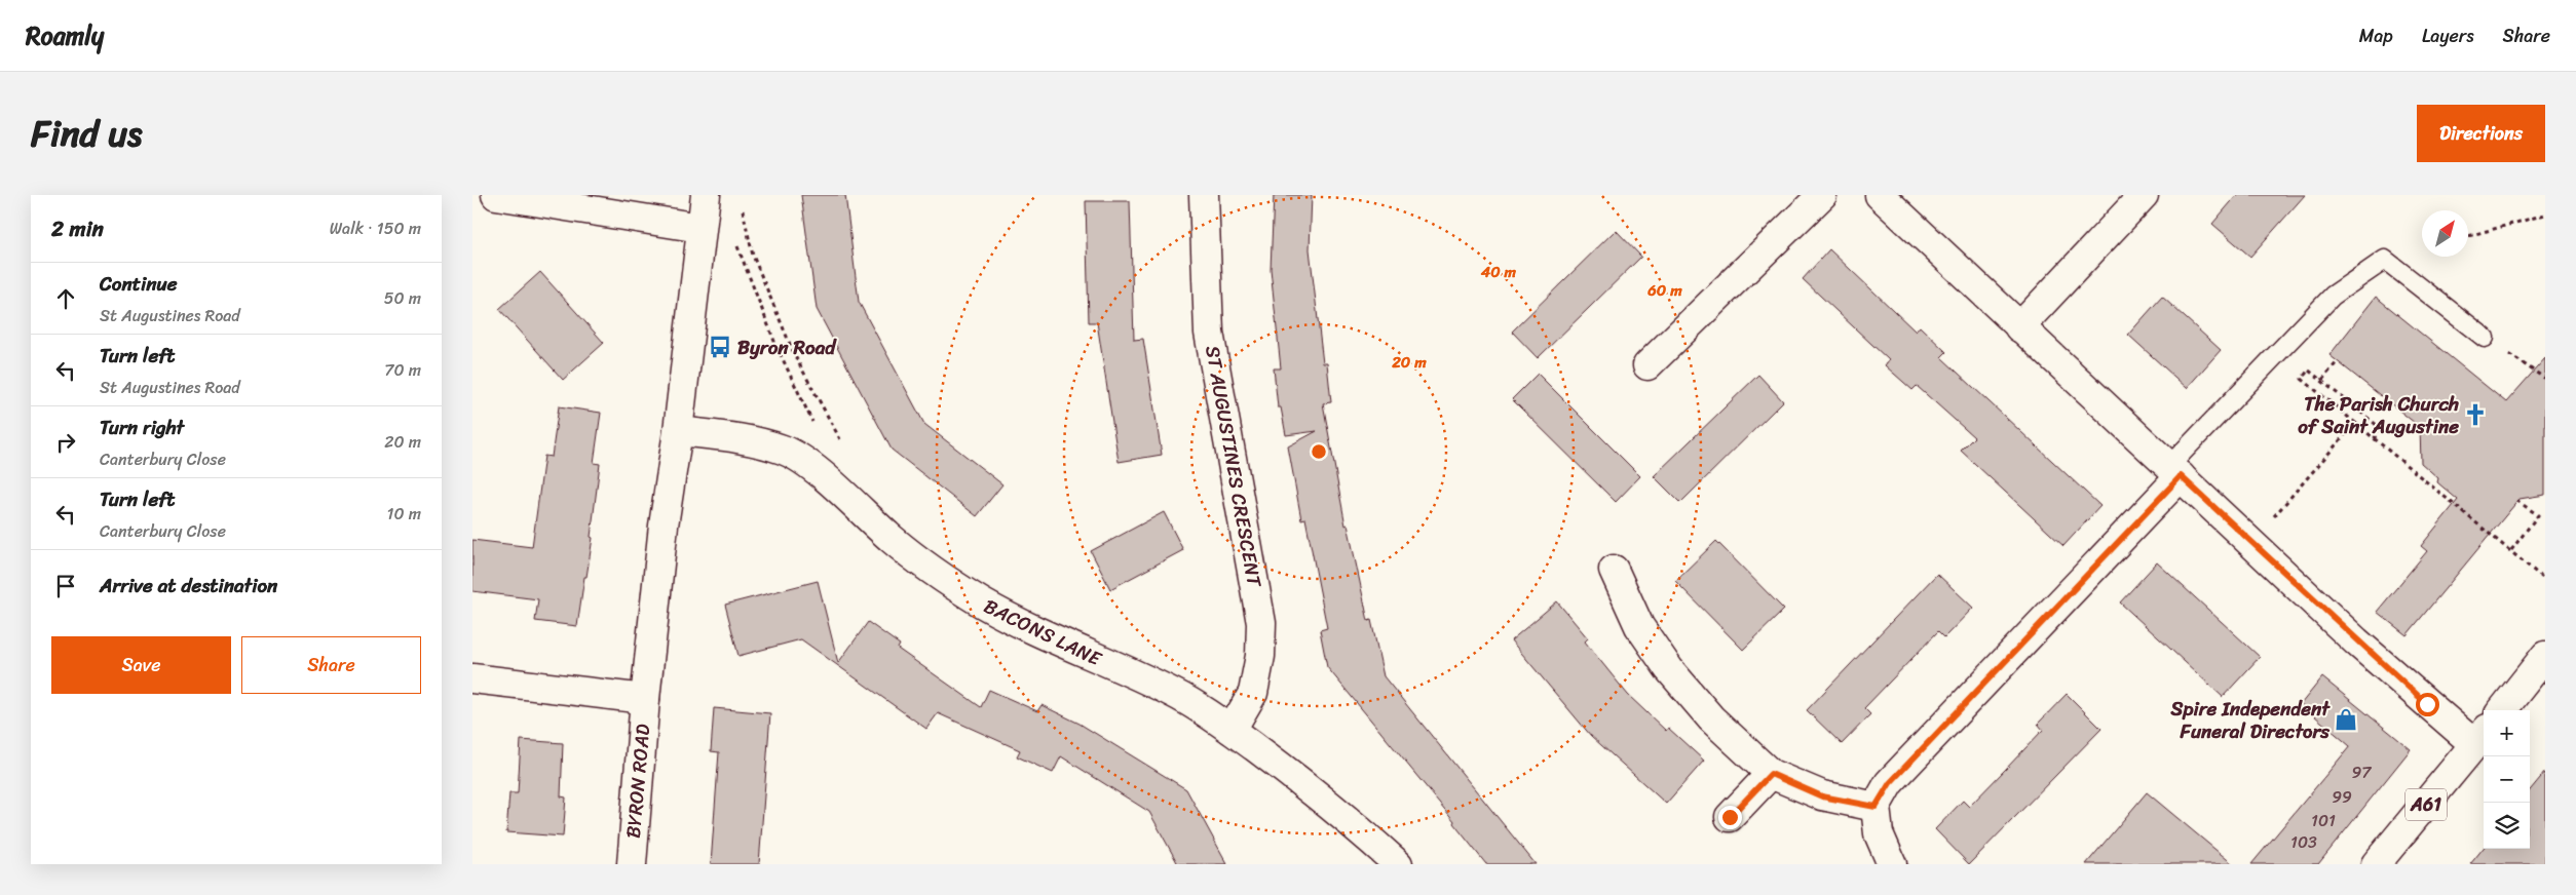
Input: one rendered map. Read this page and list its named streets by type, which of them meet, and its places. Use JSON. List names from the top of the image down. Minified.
{"streets":{"main road":["ST AUGUSTINES CRESCENT","BACONS LANE","BYRON ROAD","A61"]},"crossings":[["ST AUGUSTINES CRESCENT","BACONS LANE"],["BACONS LANE","BYRON ROAD"]],"places":{"bus stop":["Byron Road"],"church":["The Parish Church of Saint Augustine"],"shop":["Spire Independent Funeral Directors"]},"house_numbers":["97","99","101","103"],"north":"top right","page":{"header":"Roamly","nav":["Map","Layers","Share"],"title":"Find us","buttons":["Directions",["Save","Share"]],"heading":["2 min","Walk · 150 m"],"list":[["Continue","St Augustines Road","50 m"],["Turn left","St Augustines Road","70 m"],["Turn right","Canterbury Close","20 m"],["Turn left","Canterbury Close","10 m"],"Arrive at destination"],"map_buttons":["+","−"]},"rings":["40 m","60 m","20 m"]}
